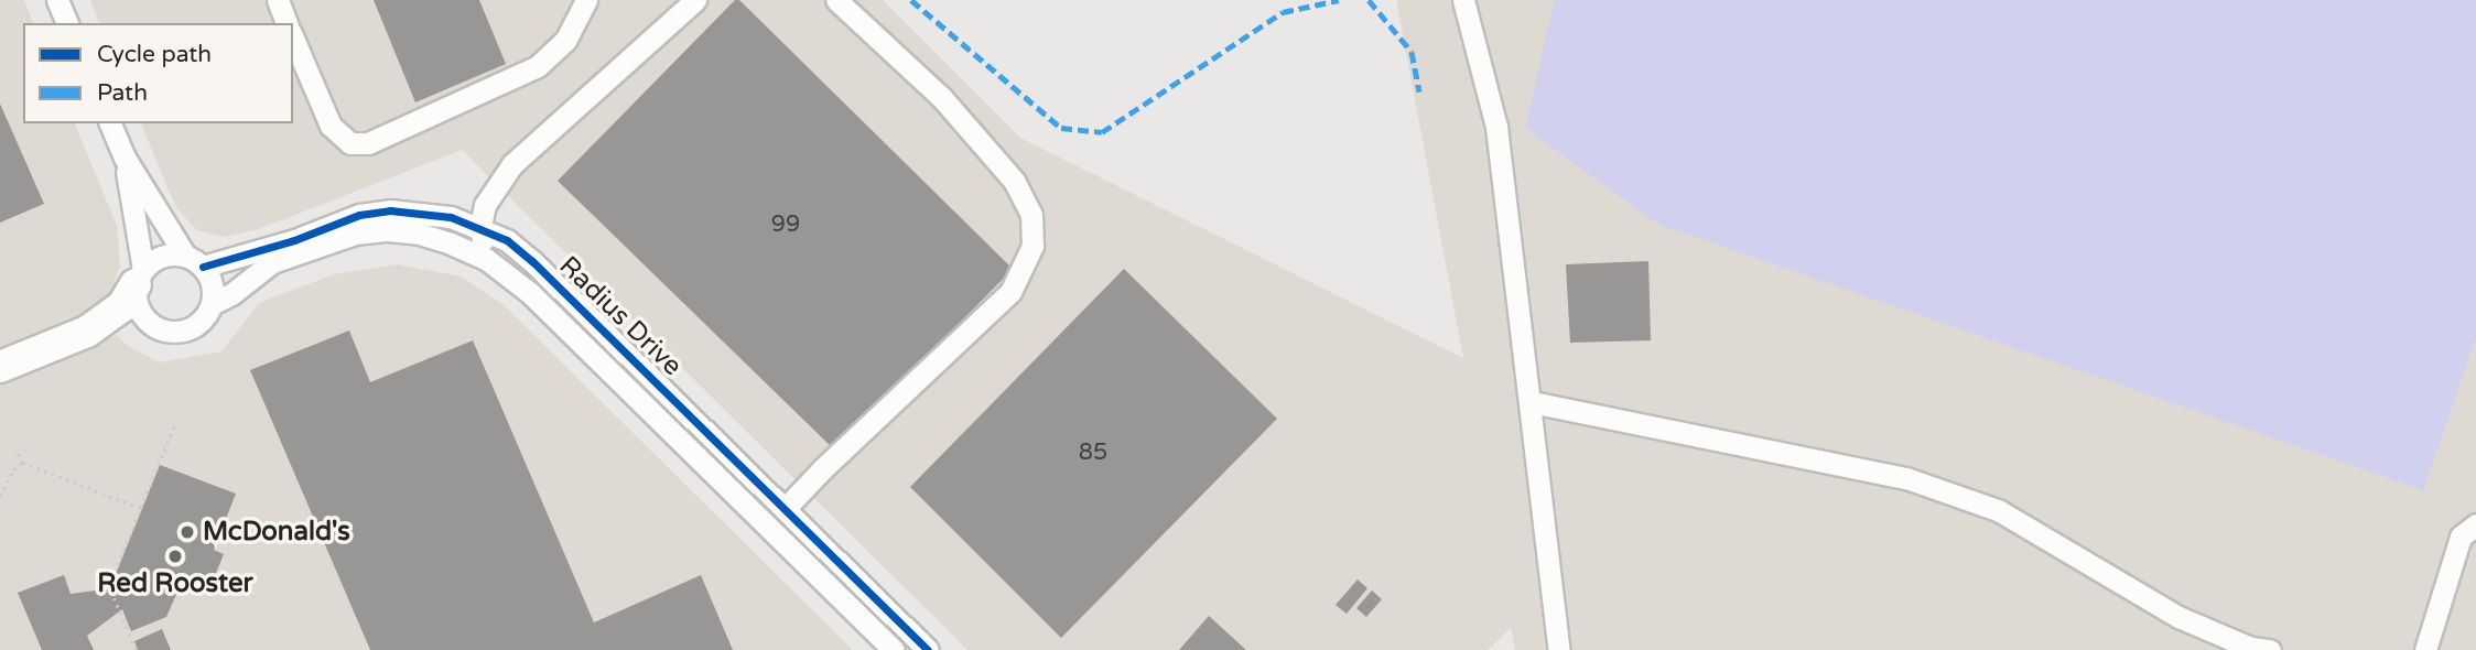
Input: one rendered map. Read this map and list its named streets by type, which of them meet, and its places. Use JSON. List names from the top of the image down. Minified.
{"streets":{"street":["Radius Drive"]},"places":["McDonald's","Red Rooster"],"house_numbers":["99","85"],"legend":["Cycle path","Path"]}
